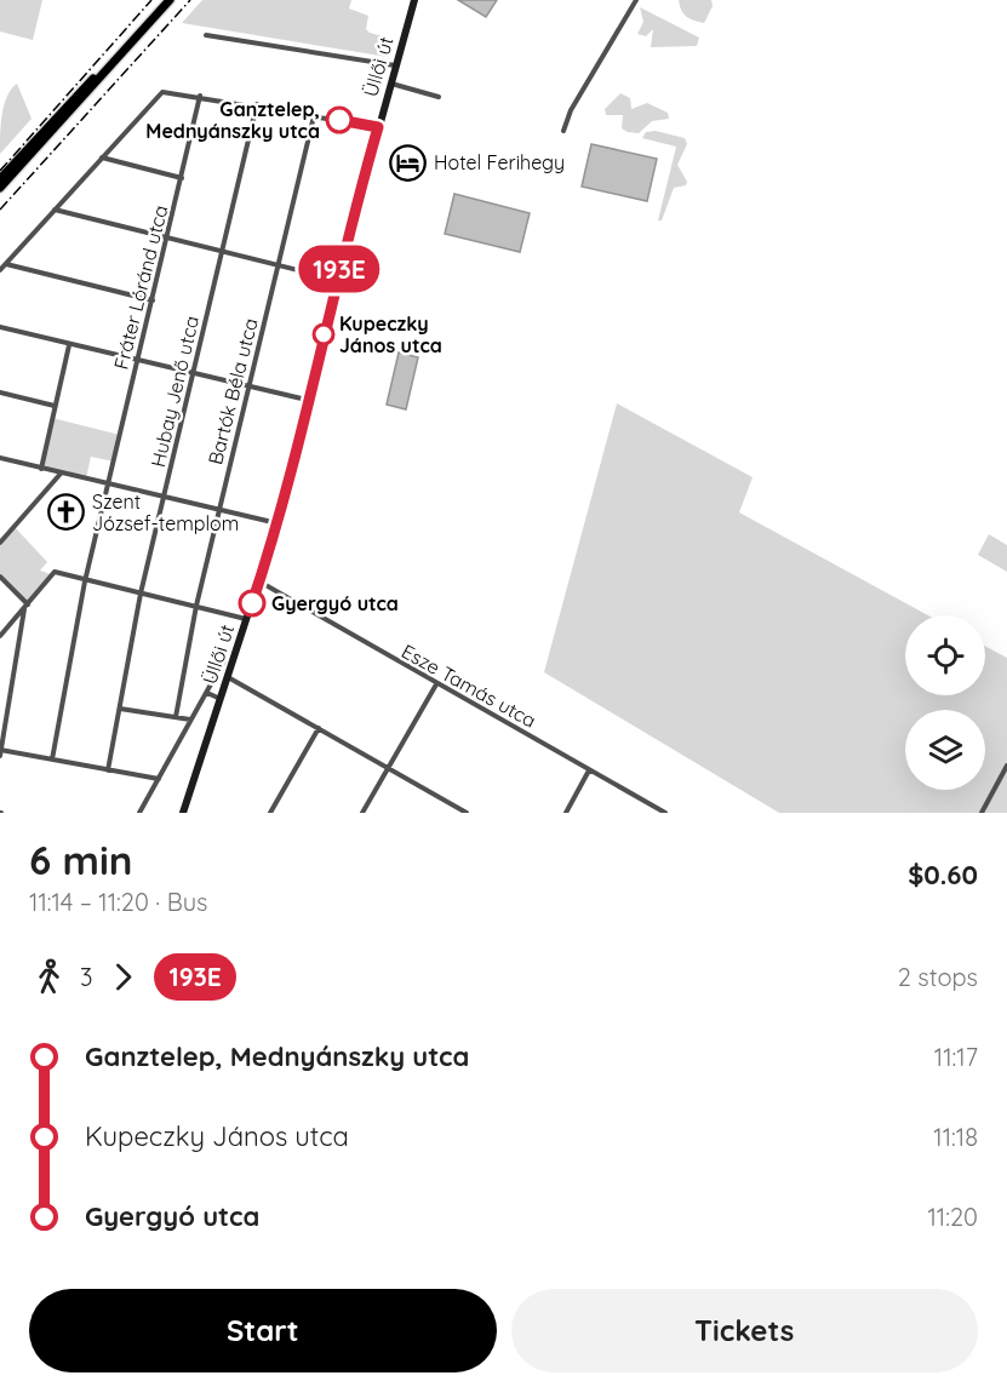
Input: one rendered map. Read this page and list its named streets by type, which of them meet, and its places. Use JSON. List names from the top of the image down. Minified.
{"streets":{"main road":["Üllői út"],"street":["Fráter Lóránd utca","Hubay Jenő utca","Bartók Béla utca","Esze Tamás utca"]},"crossings":[["Üllői út","Esze Tamás utca"]],"places":{"other":["Ganztelep, Mednyánszky utca","Kupeczky János utca","Gyergyó utca"],"hotel":["Hotel Ferihegy"],"church":["Szent József-templom"]},"lines":["bus line 193E"],"page":{"on_map":"193E","heading":["6 min","11:14 – 11:20 · Bus","$0.60"],"legs":["3","193E","2 stops"],"list":[{"name":"Ganztelep, Mednyánszky utca","value":"11:17"},{"name":"Kupeczky János utca","value":"11:18"},{"name":"Gyergyó utca","value":"11:20"}],"buttons":["Start","Tickets"]}}
